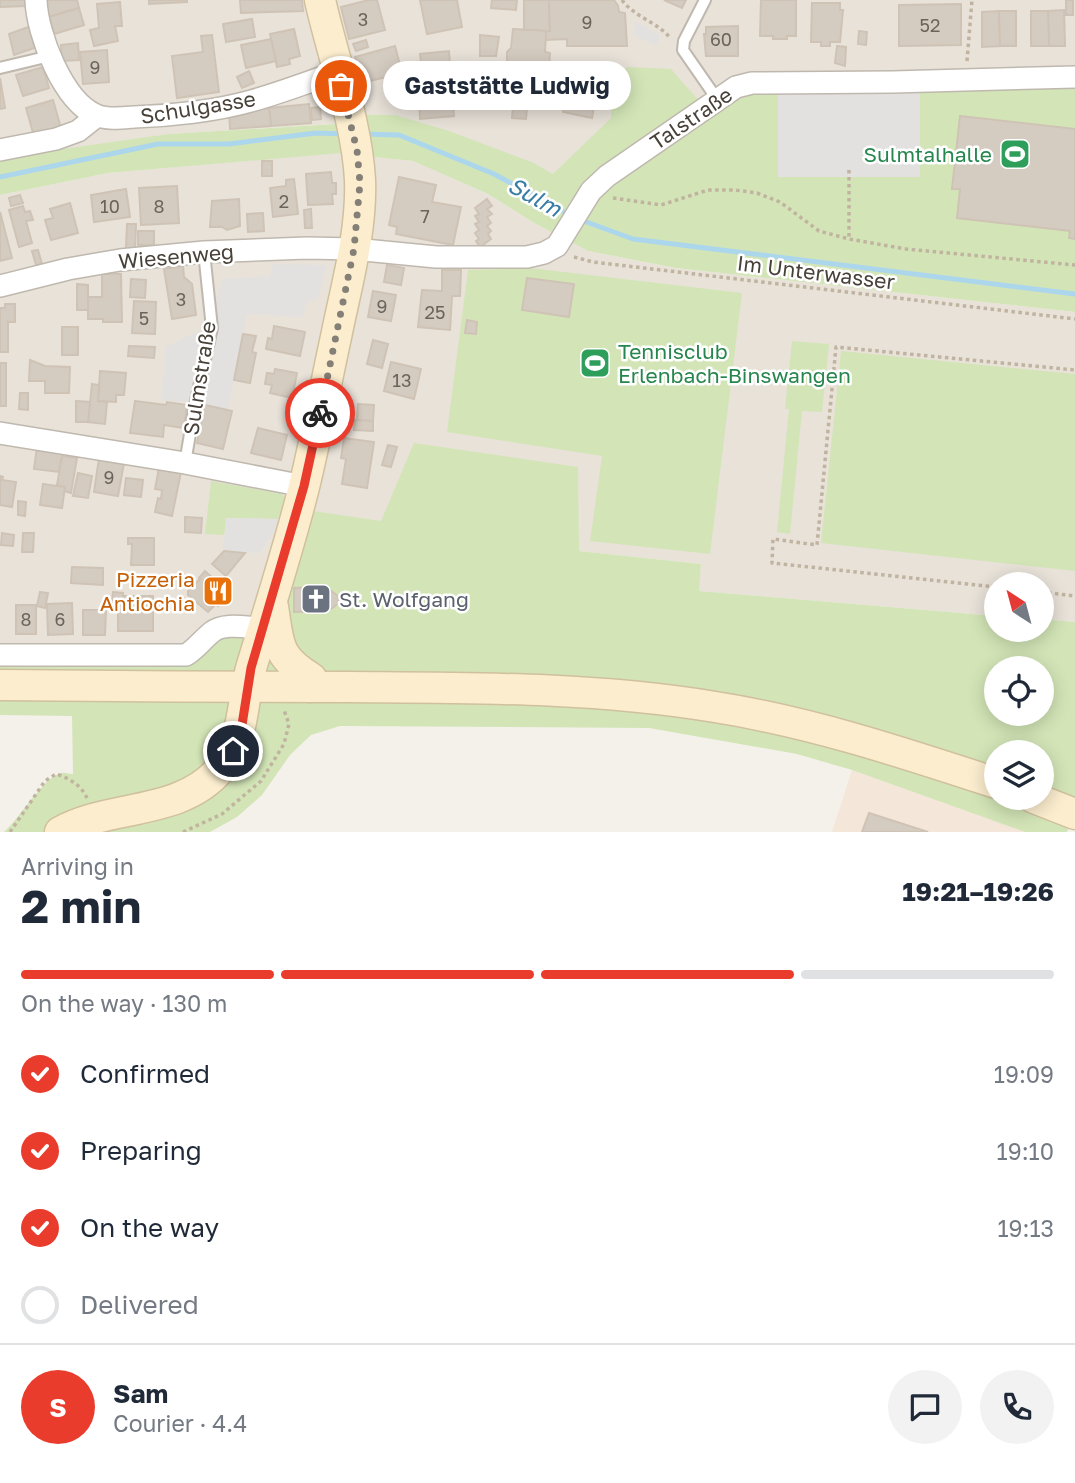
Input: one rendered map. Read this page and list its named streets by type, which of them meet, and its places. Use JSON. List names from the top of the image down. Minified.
{"streets":{"street":["Schulgasse","Talstraße","Wiesenweg","Sulmstraße"],"path":["Im Unterwasser"]},"crossings":[["Talstraße","Im Unterwasser"],["Wiesenweg","Sulmstraße"]],"water":["Sulm"],"places":{"other":["Gaststätte Ludwig"],"sports":["Sulmtalhalle","Tennisclub Erlenbach-Binswangen"],"restaurant":["Pizzeria Antiochia"],"church":["St. Wolfgang"]},"house_numbers":["3","9","52","60","9","2","10","8","7","3","9","25","5","13","9","8","6"],"north":"top left","page":{"bubble":"Gaststätte Ludwig","heading":["2 min","Arriving in","19:21–19:26"],"panel":["Sam","Courier · 4.4"],"bar":"On the way · 130 m","list":[["Confirmed","19:09"],["Preparing","19:10"],["On the way","19:13"],"Delivered"],"round":"S"}}
